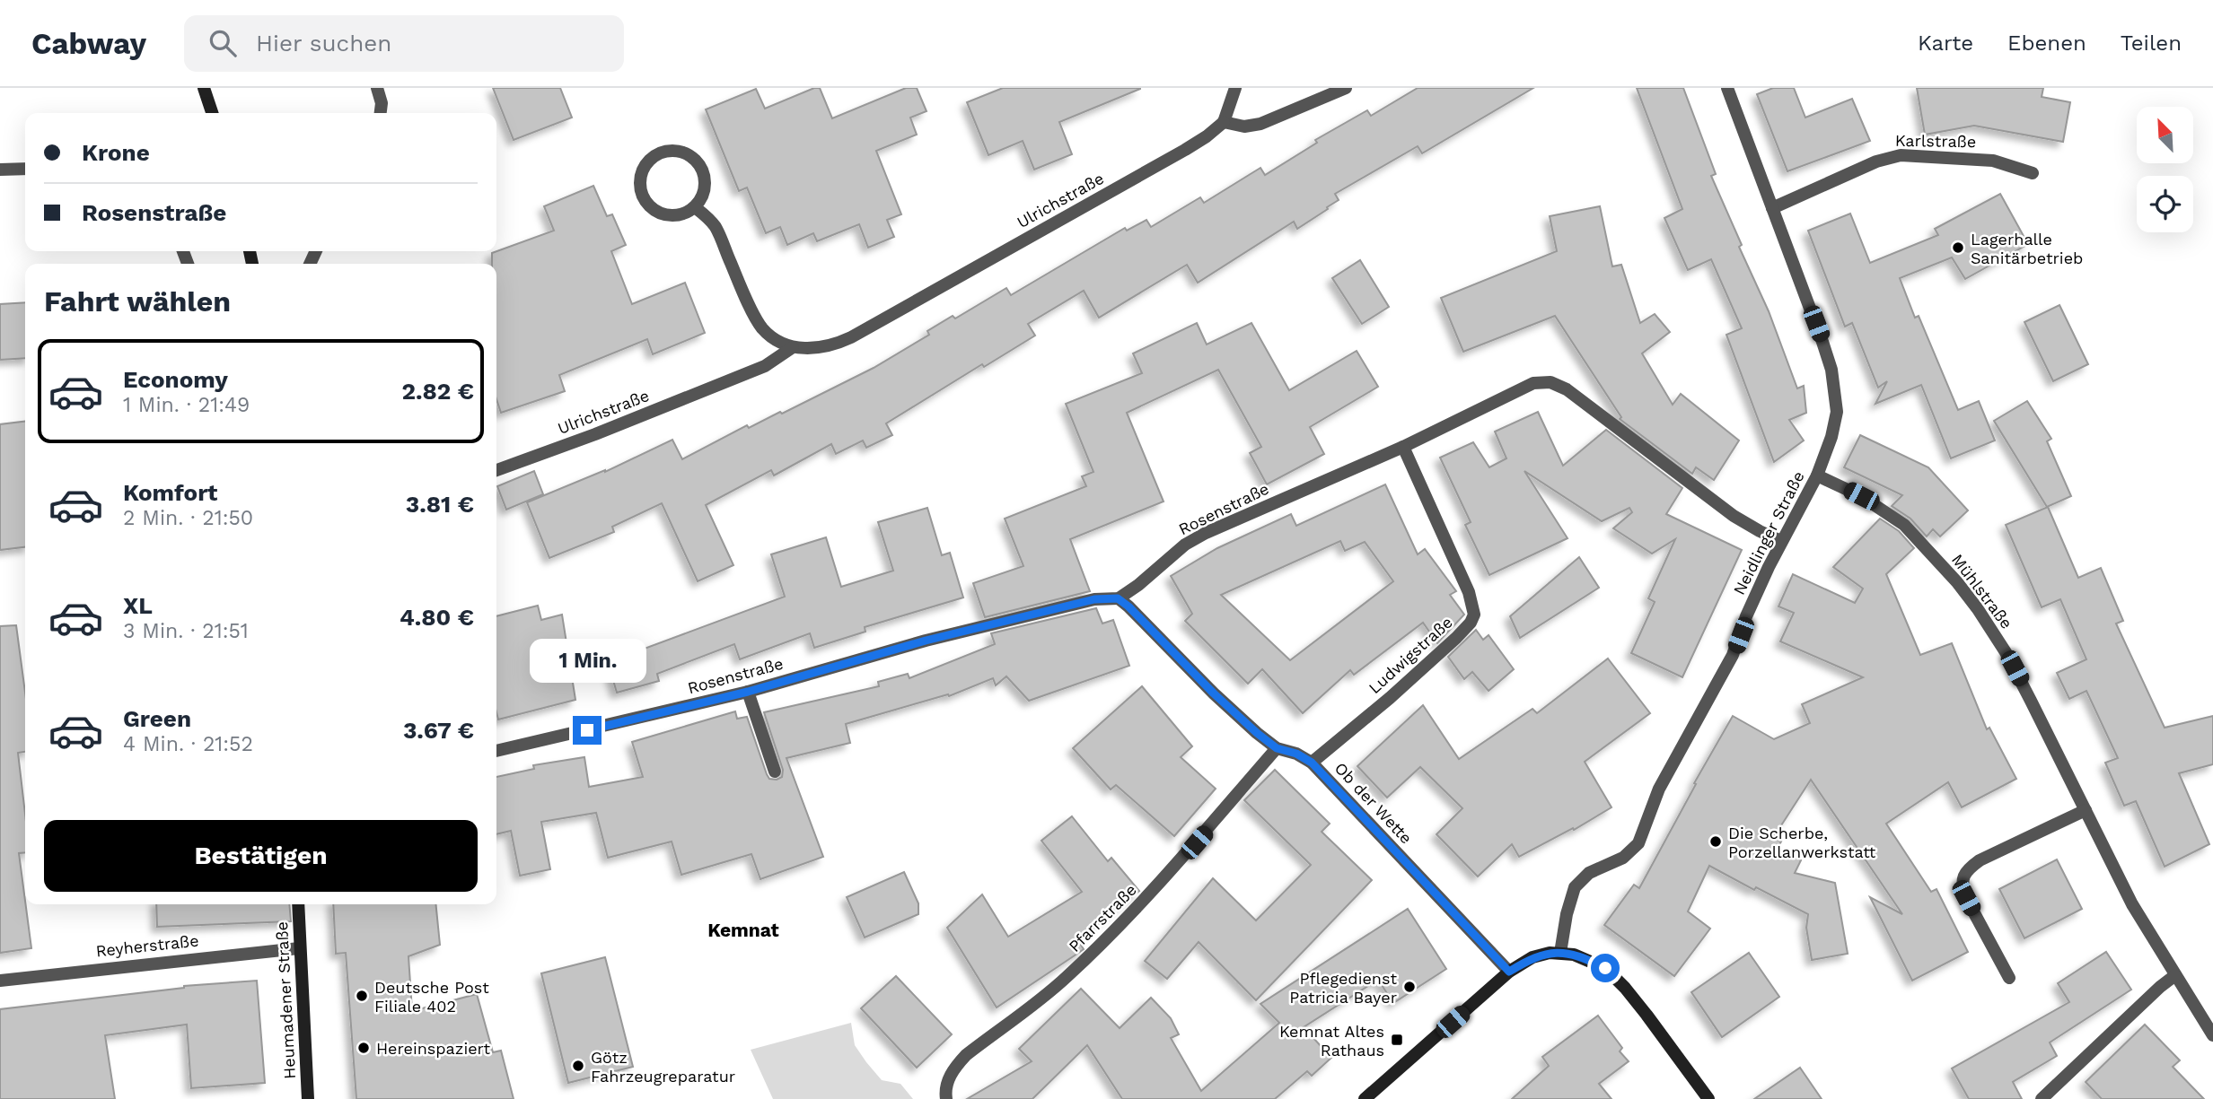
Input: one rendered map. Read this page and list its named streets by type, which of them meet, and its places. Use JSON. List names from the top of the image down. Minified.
{"streets":{"main road":["Heumadener Straße"],"street":["Karlstraße","Ulrichstraße","Rosenstraße","Neidlinger Straße","Mühlstraße","Ludwigstraße","Ob der Wette","Pfarrstraße","Reyherstraße"]},"crossings":[["Karlstraße","Neidlinger Straße"],["Rosenstraße","Neidlinger Straße"],["Rosenstraße","Ludwigstraße"],["Rosenstraße","Ob der Wette"],["Neidlinger Straße","Mühlstraße"],["Ludwigstraße","Ob der Wette"],["Ob der Wette","Pfarrstraße"],["Reyherstraße","Heumadener Straße"]],"districts":["Kemnat"],"places":{"other":["Lagerhalle Sanitärbetrieb","Die Scherbe, Porzellanwerkstatt","Pflegedienst Patricia Bayer","Deutsche Post Filiale 402","Hereinspaziert","Götz Fahrzeugreparatur"],"transit":["Kemnat Altes Rathaus"]},"north":"top left","page":{"header":"Cabway","search":"Hier suchen","nav":["Karte","Ebenen","Teilen"],"banner":["Krone","Rosenstraße"],"heading":"Fahrt wählen","list":[{"name":"Economy","note":"1 Min. · 21:49","value":"2.82 €"},{"name":"Komfort","note":"2 Min. · 21:50","value":"3.81 €"},{"name":"XL","note":"3 Min. · 21:51","value":"4.80 €"},{"name":"Green","note":"4 Min. · 21:52","value":"3.67 €"}],"bubble":"1 Min.","buttons":"Bestätigen"}}
